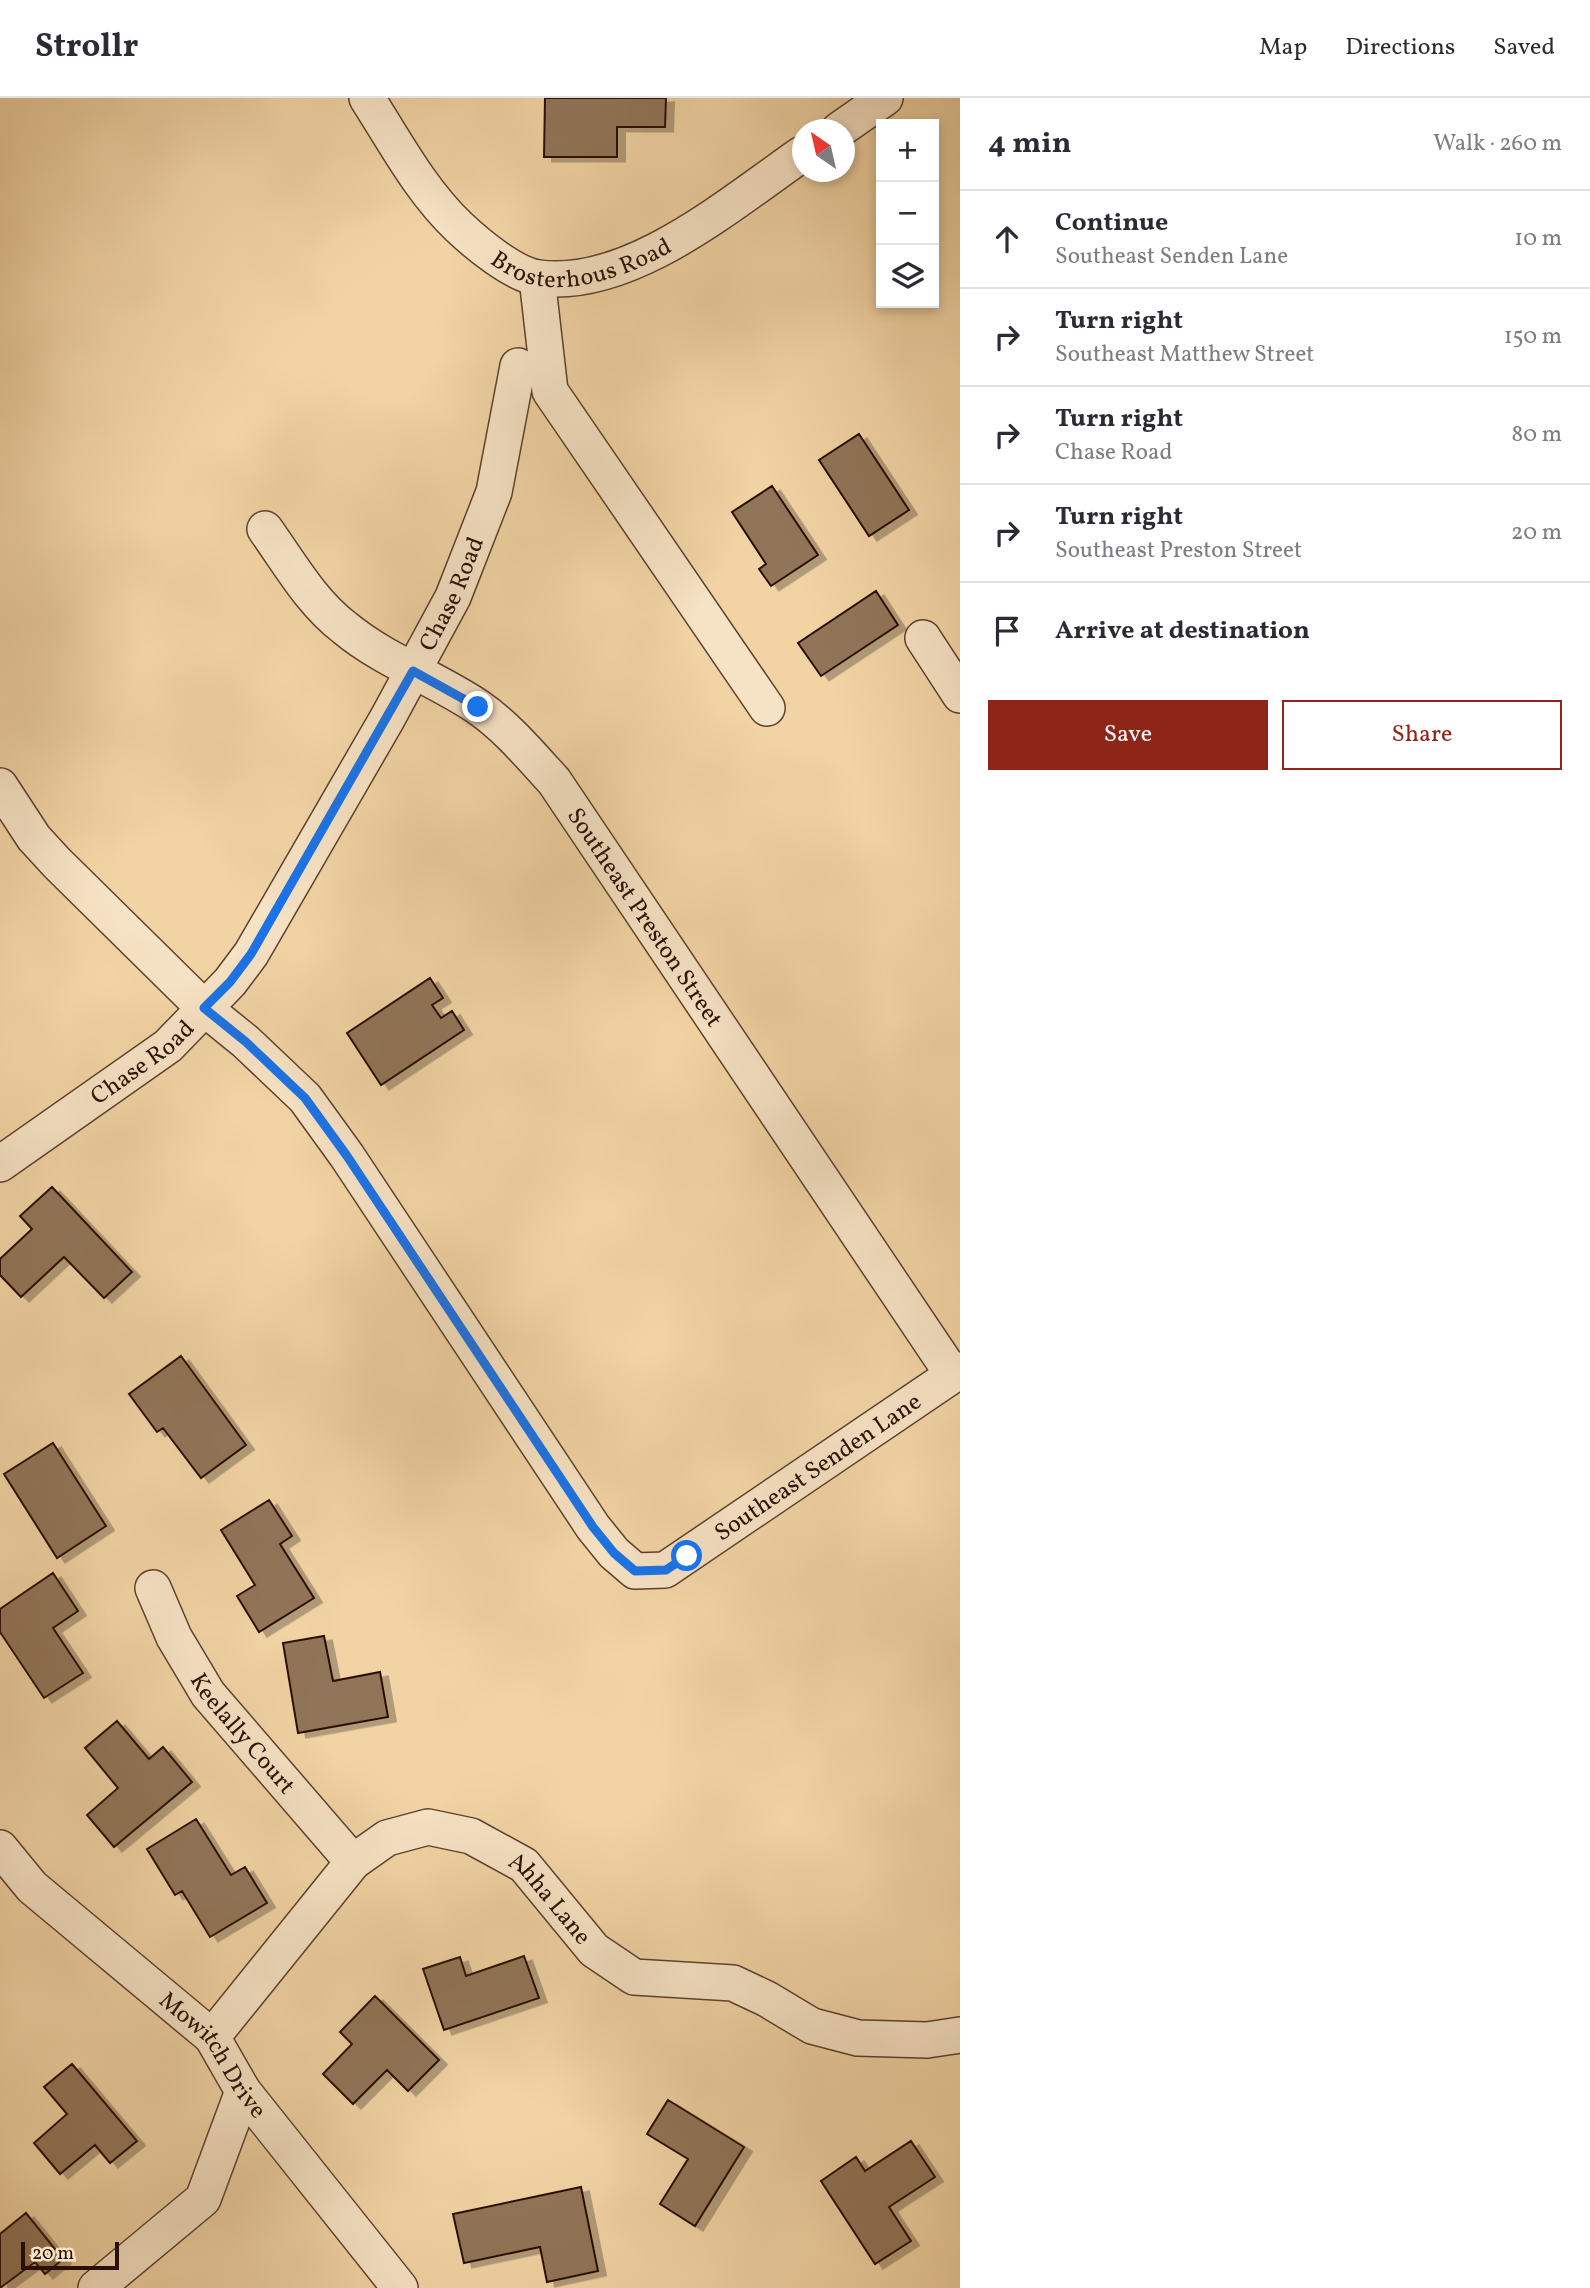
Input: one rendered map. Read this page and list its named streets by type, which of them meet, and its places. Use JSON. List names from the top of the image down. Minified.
{"streets":{"street":["Brosterhous Road","Chase Road","Southeast Preston Street","Southeast Senden Lane","Keelally Court","Ahha Lane","Mowitch Drive"]},"crossings":[["Chase Road","Southeast Preston Street"],["Chase Road","Southeast Senden Lane"],["Southeast Preston Street","Southeast Senden Lane"],["Keelally Court","Ahha Lane"],["Ahha Lane","Mowitch Drive"]],"scale_bar":"20 m","north":"top left","page":{"header":"Strollr","nav":["Map","Directions","Saved"],"heading":["4 min","Walk · 260 m"],"map_buttons":["+","−"],"list":[["Continue","Southeast Senden Lane","10 m"],["Turn right","Southeast Matthew Street","150 m"],["Turn right","Chase Road","80 m"],["Turn right","Southeast Preston Street","20 m"],"Arrive at destination"],"buttons":["Save","Share"],"scale":"20 m"}}
